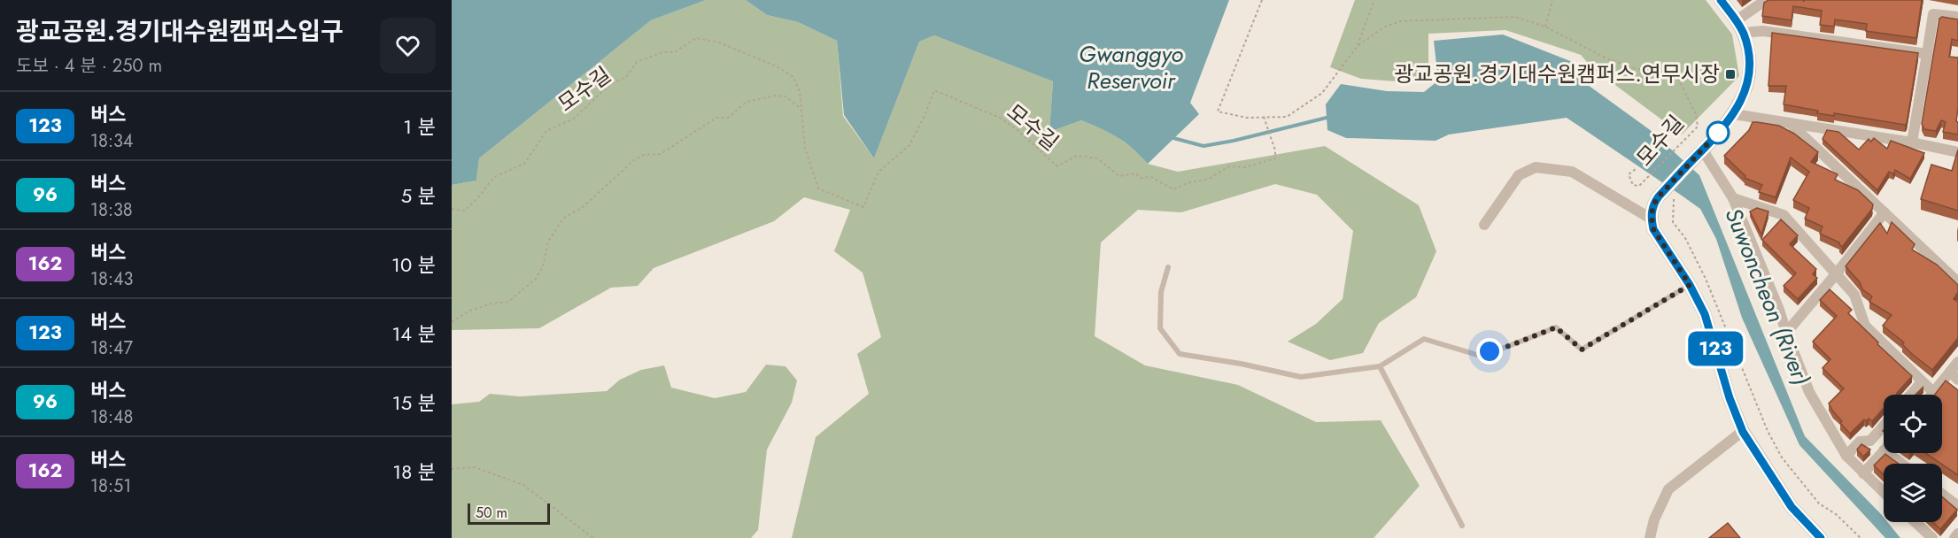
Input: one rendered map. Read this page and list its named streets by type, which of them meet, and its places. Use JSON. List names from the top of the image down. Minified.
{"streets":{"path":["모수길"]},"water":["Gwanggyo Reservoir","Suwoncheon (River)"],"places":{"transit":["광교공원.경기대수원캠퍼스.연무시장"]},"lines":["bus line 123"],"scale_bar":"50 m","page":{"heading":["광교공원.경기대수원캠퍼스입구","도보 · 4 분 · 250 m"],"on_map":"123","list":[{"mark":"123","name":"버스","note":"18:34","value":"1 분"},{"mark":"96","name":"버스","note":"18:38","value":"5 분"},{"mark":"162","name":"버스","note":"18:43","value":"10 분"},{"mark":"123","name":"버스","note":"18:47","value":"14 분"},{"mark":"96","name":"버스","note":"18:48","value":"15 분"},{"mark":"162","name":"버스","note":"18:51","value":"18 분"}],"scale":"50 m"}}
